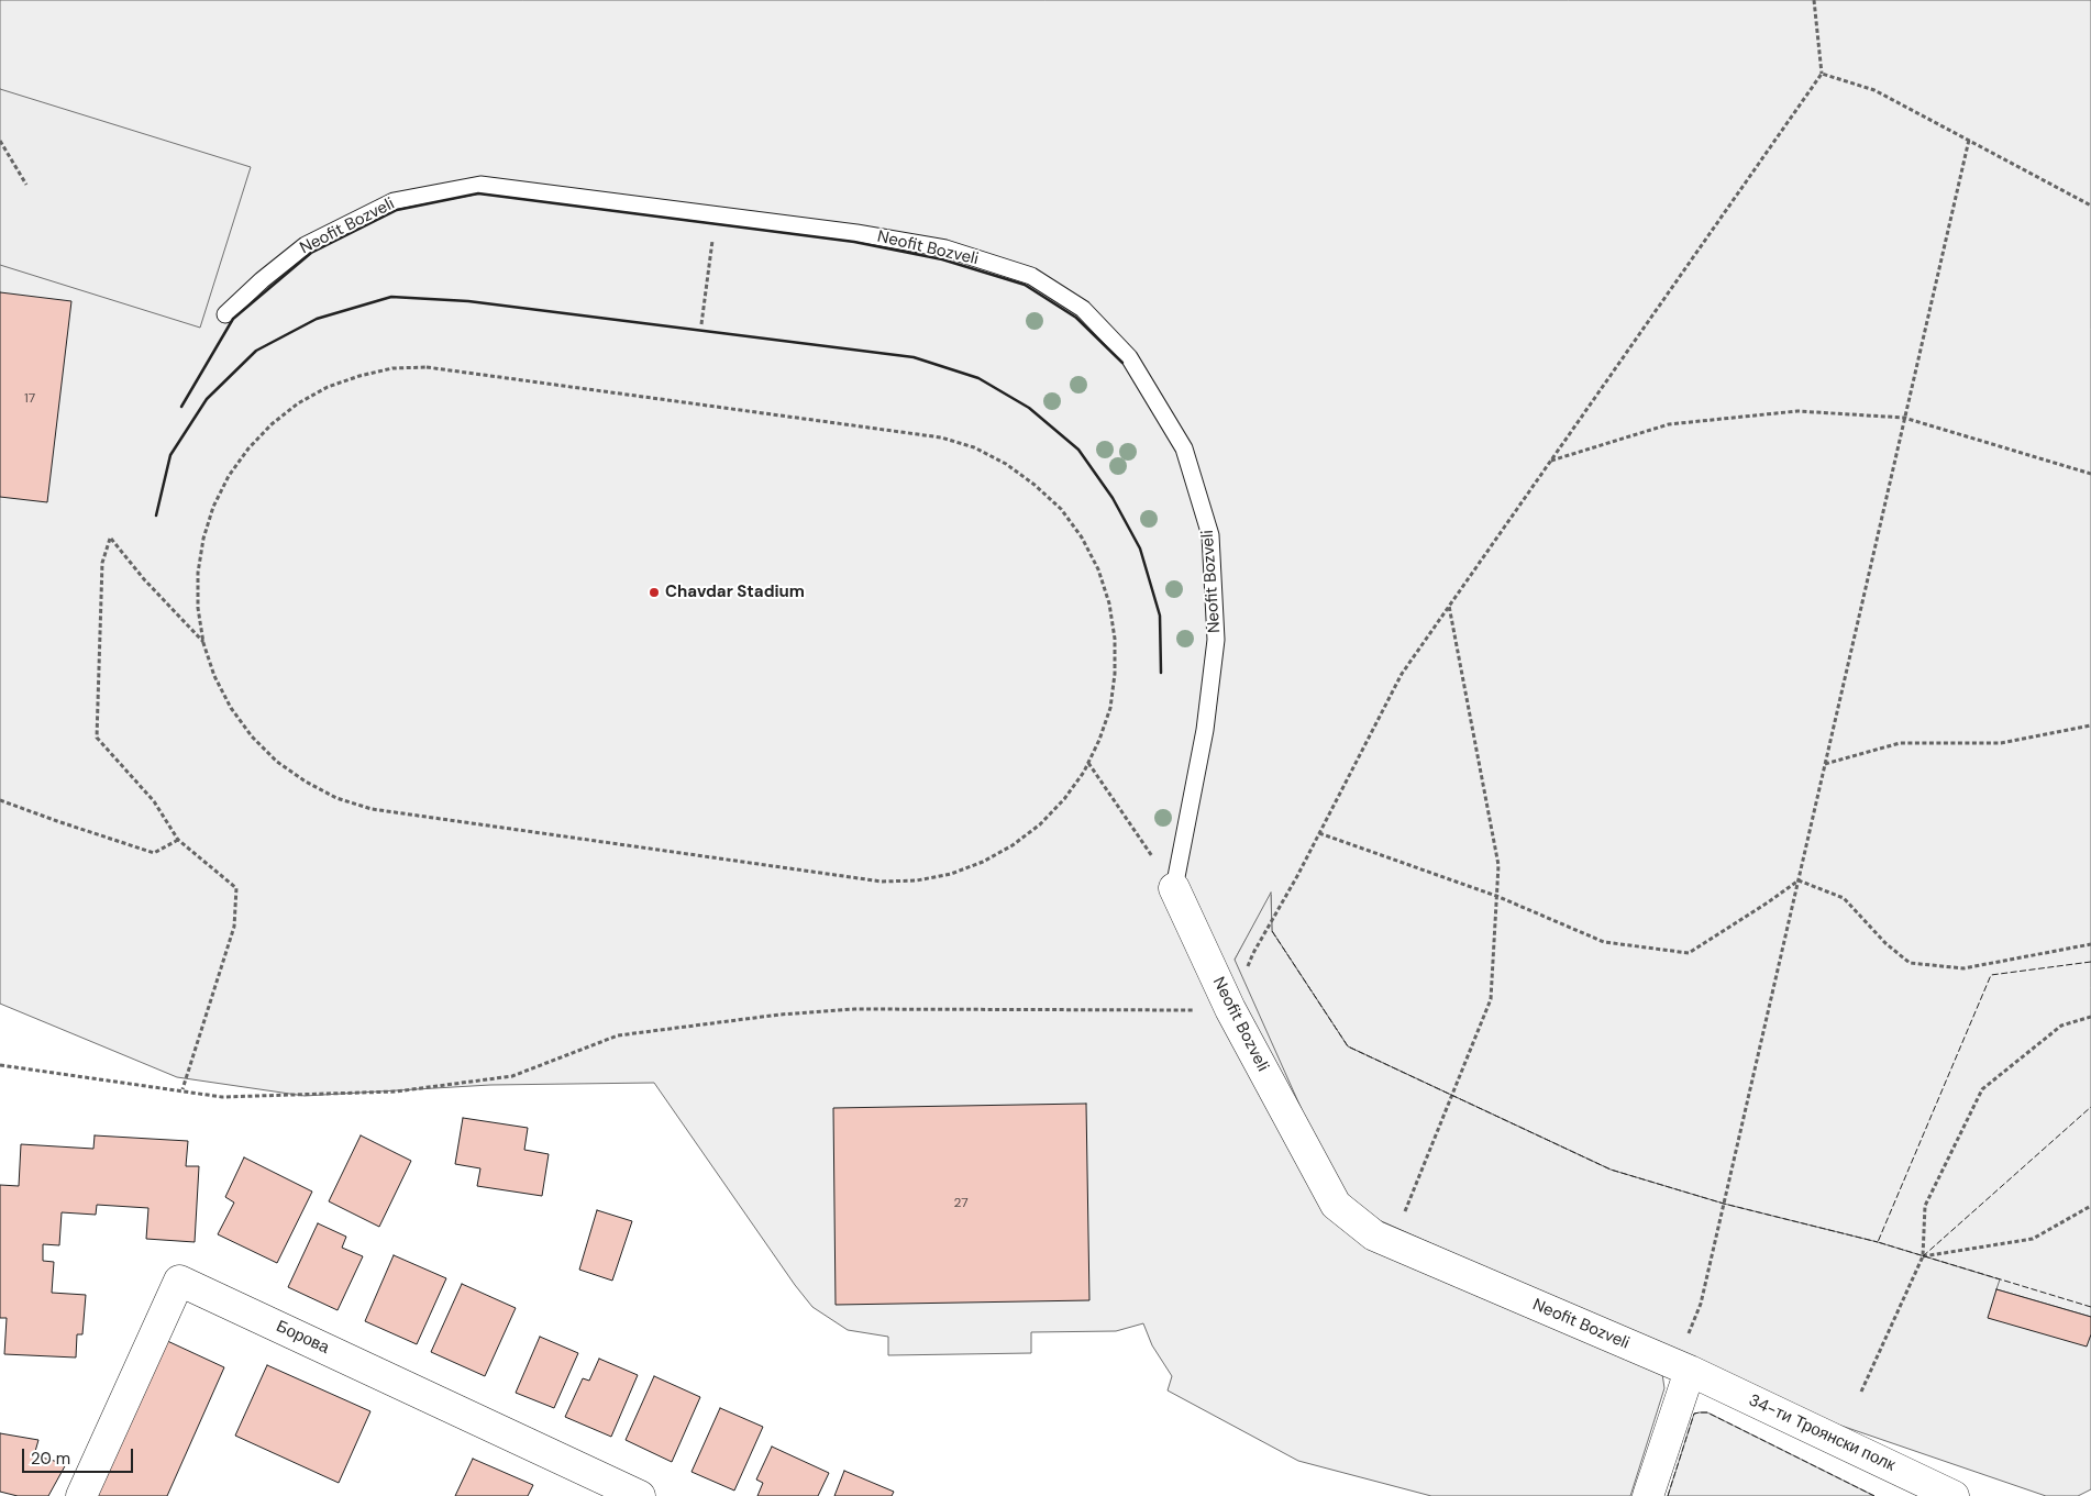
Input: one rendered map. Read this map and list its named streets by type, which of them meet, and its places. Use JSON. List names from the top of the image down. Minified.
{"streets":{"street":["Neofit Bozveli","Борова","34-ти Троянски полк"]},"crossings":[["Neofit Bozveli","34-ти Троянски полк"]],"places":["Chavdar Stadium"],"house_numbers":["17","27"],"scale_bar":"20 m"}
